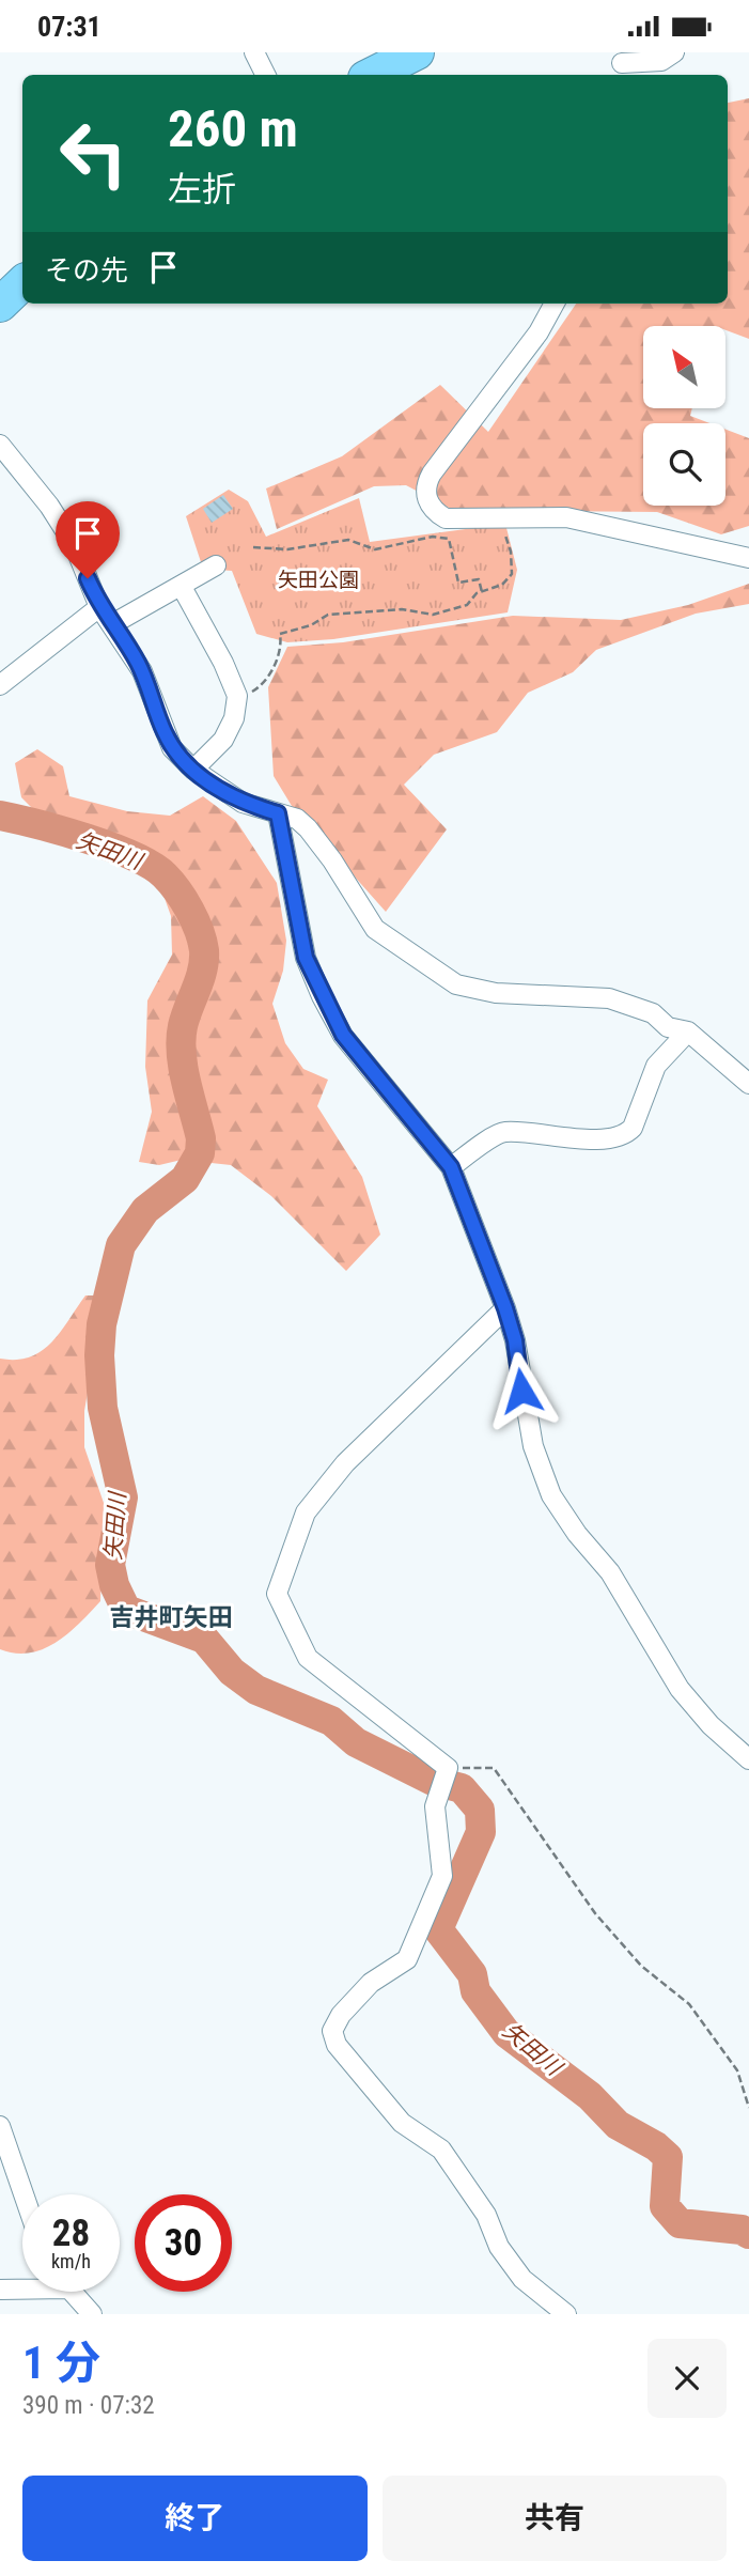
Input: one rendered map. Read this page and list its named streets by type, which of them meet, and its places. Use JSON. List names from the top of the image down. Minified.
{"districts":["吉井町矢田"],"water":["矢田川"],"parks":["矢田公園"],"north":"top left","page":{"status":"07:31","turn":["260 m","左折"],"then":"その先","speed":"28 km/h","limit":"30","heading":["1 分","390 m · 07:32"],"buttons":["終了","共有"]}}
